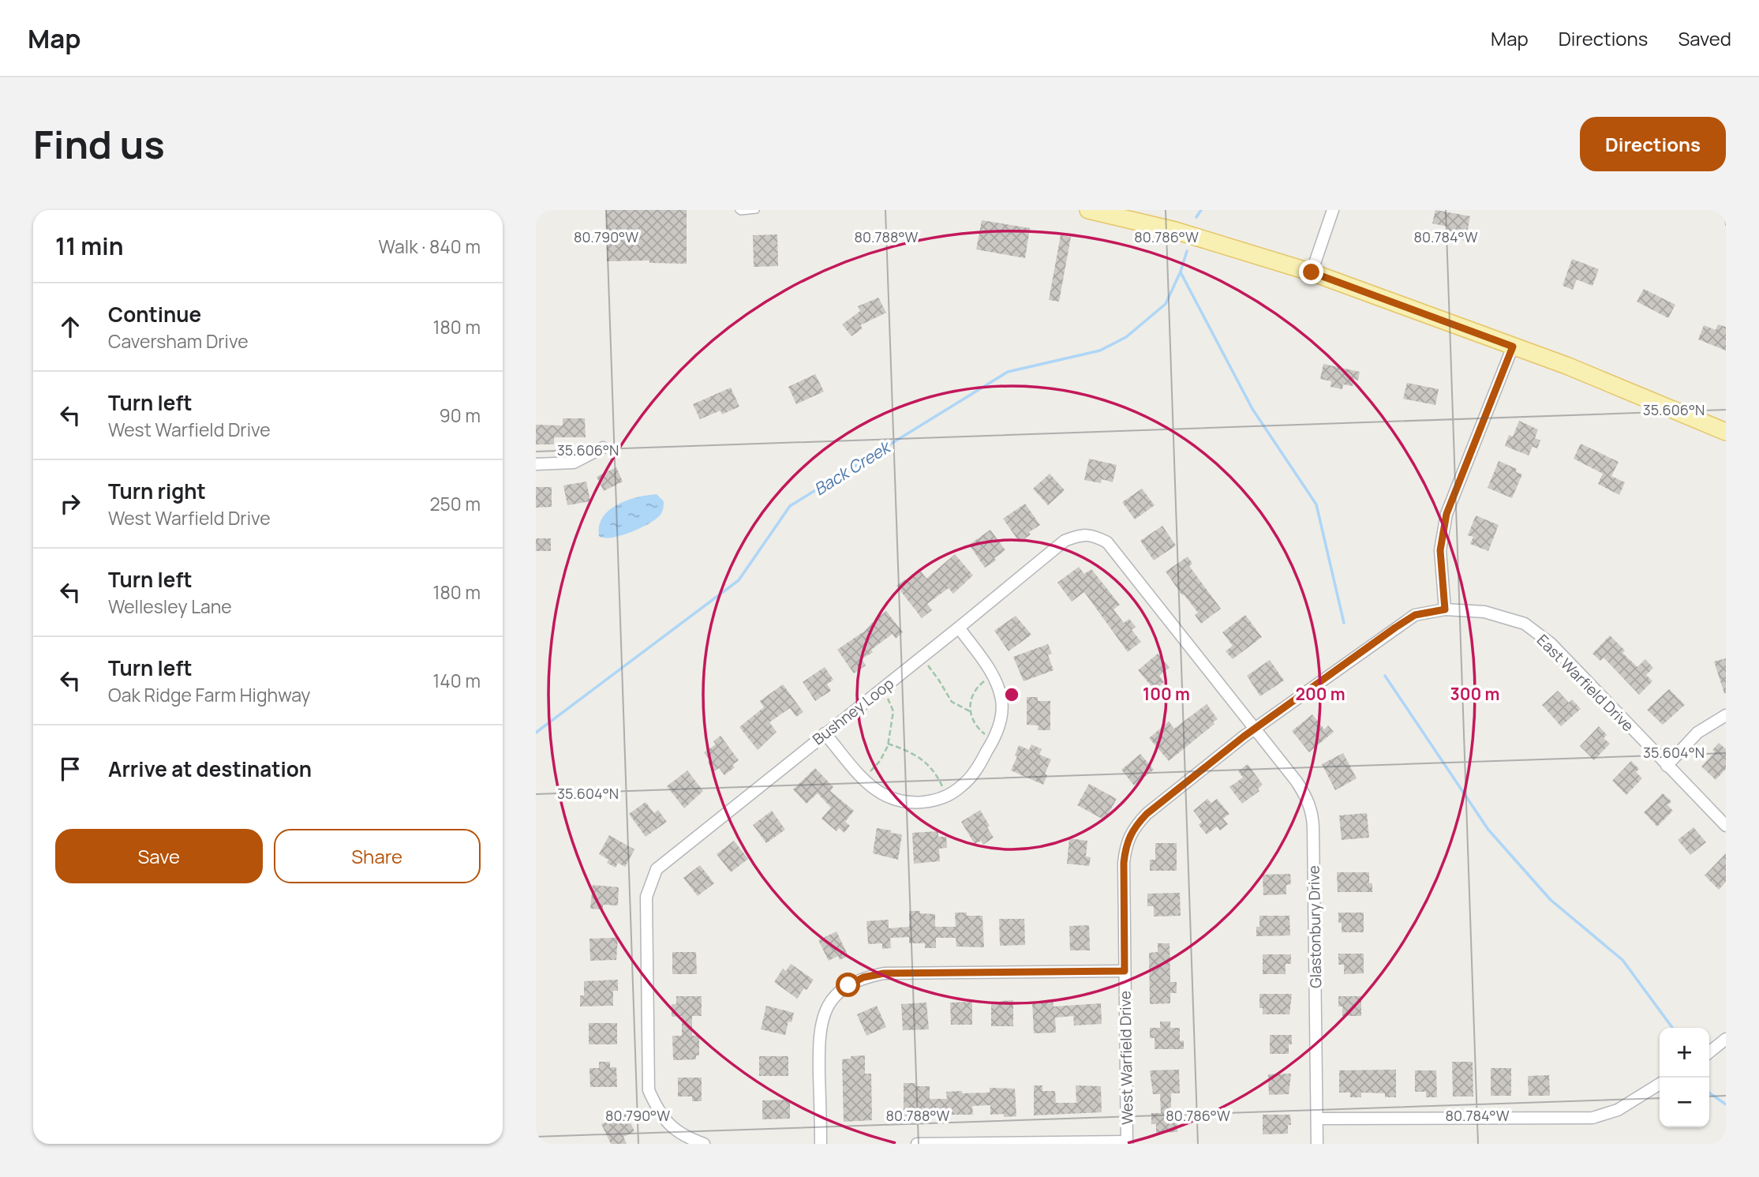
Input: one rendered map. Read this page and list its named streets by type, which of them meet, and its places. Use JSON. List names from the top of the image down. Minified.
{"streets":{"street":["East Warfield Drive","Bushney Loop","Glastonbury Drive","West Warfield Drive"]},"crossings":[["East Warfield Drive","West Warfield Drive"],["Bushney Loop","Glastonbury Drive"],["Bushney Loop","West Warfield Drive"],["Glastonbury Drive","West Warfield Drive"]],"water":["Back Creek"],"page":{"header":"Map","nav":["Map","Directions","Saved"],"buttons":["Directions",["Save","Share"]],"title":"Find us","heading":["11 min","Walk · 840 m"],"list":[["Continue","Caversham Drive","180 m"],["Turn left","West Warfield Drive","90 m"],["Turn right","West Warfield Drive","250 m"],["Turn left","Wellesley Lane","180 m"],["Turn left","Oak Ridge Farm Highway","140 m"],"Arrive at destination"],"map_buttons":["+","−"]},"coordinates":["80.790°W","80.788°W","80.786°W","80.784°W","35.606°N","35.604°N"],"rings":["100 m","200 m","300 m"]}
